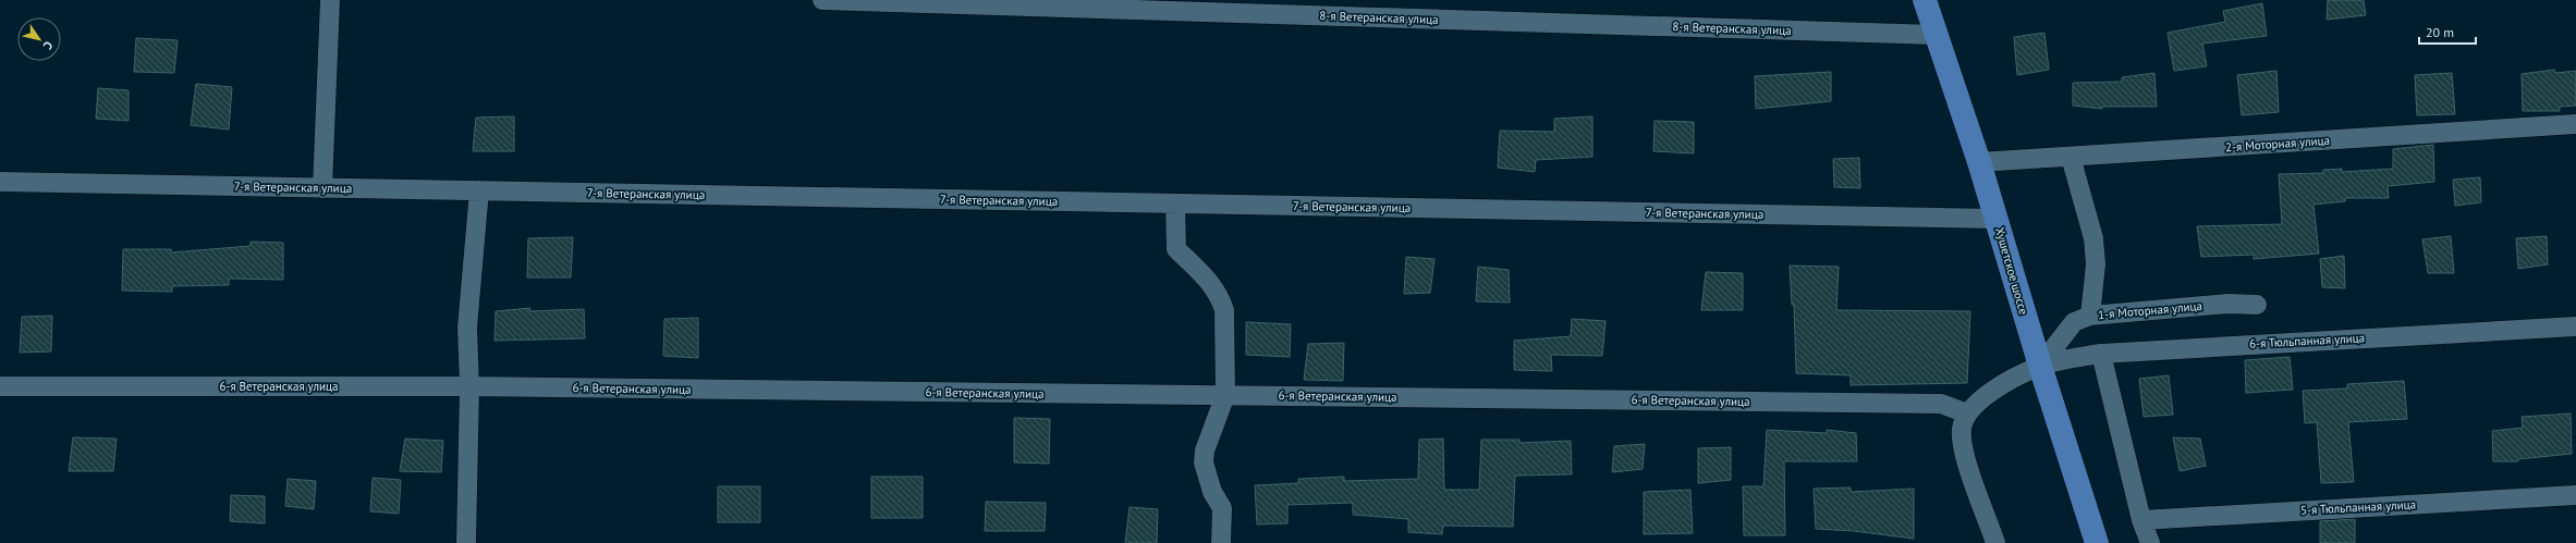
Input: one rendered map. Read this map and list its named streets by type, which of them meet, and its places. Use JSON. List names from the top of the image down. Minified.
{"streets":{"main road":["Хушетское шоссе"],"street":["8-я Ветеранская улица","2-я Моторная улица","7-я Ветеранская улица","1-я Моторная улица","6-я Тюльпанная улица","6-я Ветеранская улица","5-я Тюльпанная улица"]},"crossings":[["8-я Ветеранская улица","Хушетское шоссе"],["2-я Моторная улица","Хушетское шоссе"],["7-я Ветеранская улица","Хушетское шоссе"],["Хушетское шоссе","1-я Моторная улица"],["Хушетское шоссе","6-я Тюльпанная улица"],["1-я Моторная улица","6-я Тюльпанная улица"]],"scale_bar":"20 m","north":"bottom right"}
